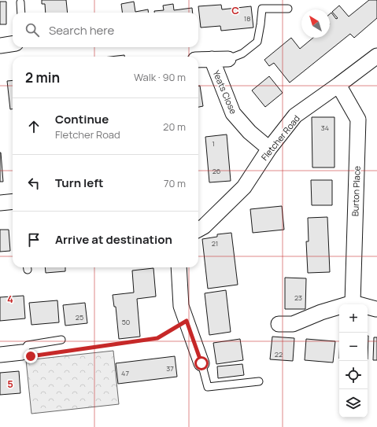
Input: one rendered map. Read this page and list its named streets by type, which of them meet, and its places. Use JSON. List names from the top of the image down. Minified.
{"streets":{"street":["Yeats Close","Fletcher Road","Burton Place"]},"crossings":[["Yeats Close","Fletcher Road"],["Fletcher Road","Burton Place"]],"house_numbers":["18","34","1","26","21","23","25","50","22","37","47"],"north":"top left","page":{"search":"Search here","heading":["2 min","Walk · 90 m"],"list":[["Continue","Fletcher Road","20 m"],["Turn left","70 m"],"Arrive at destination"],"map_buttons":["+","−"]},"grid":{"columns":["C"],"rows":["4","5"]}}
